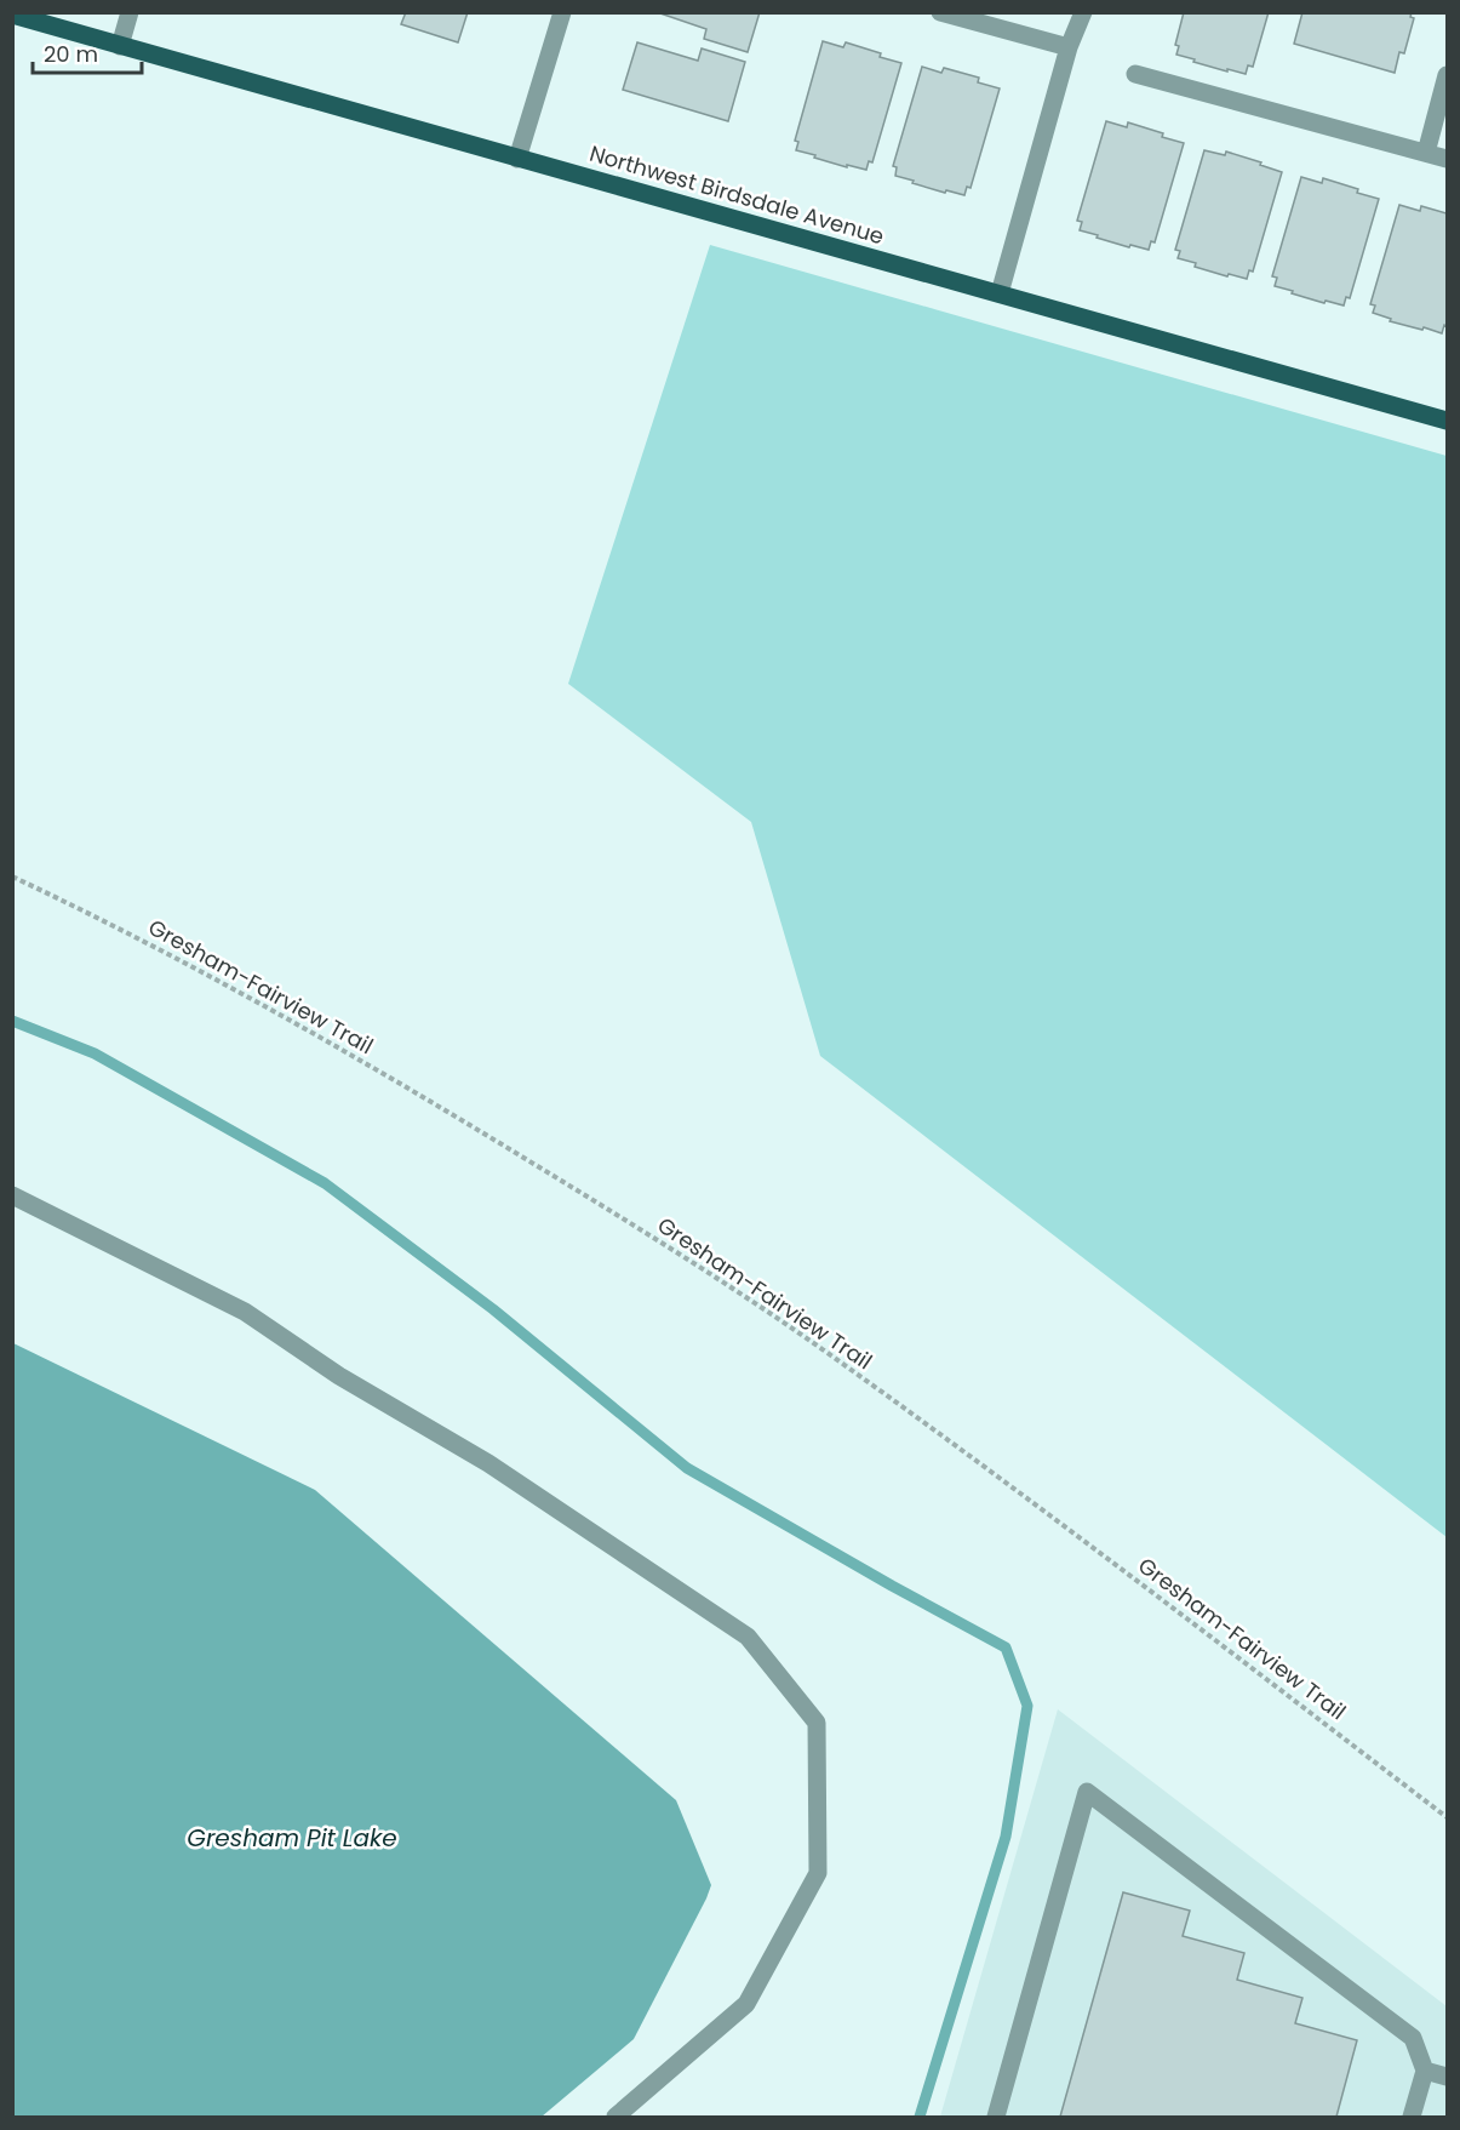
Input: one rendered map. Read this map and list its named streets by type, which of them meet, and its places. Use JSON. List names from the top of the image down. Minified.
{"streets":{"main road":["Northwest Birdsdale Avenue"],"path":["Gresham-Fairview Trail"]},"water":["Gresham Pit Lake"],"scale_bar":"20 m"}
